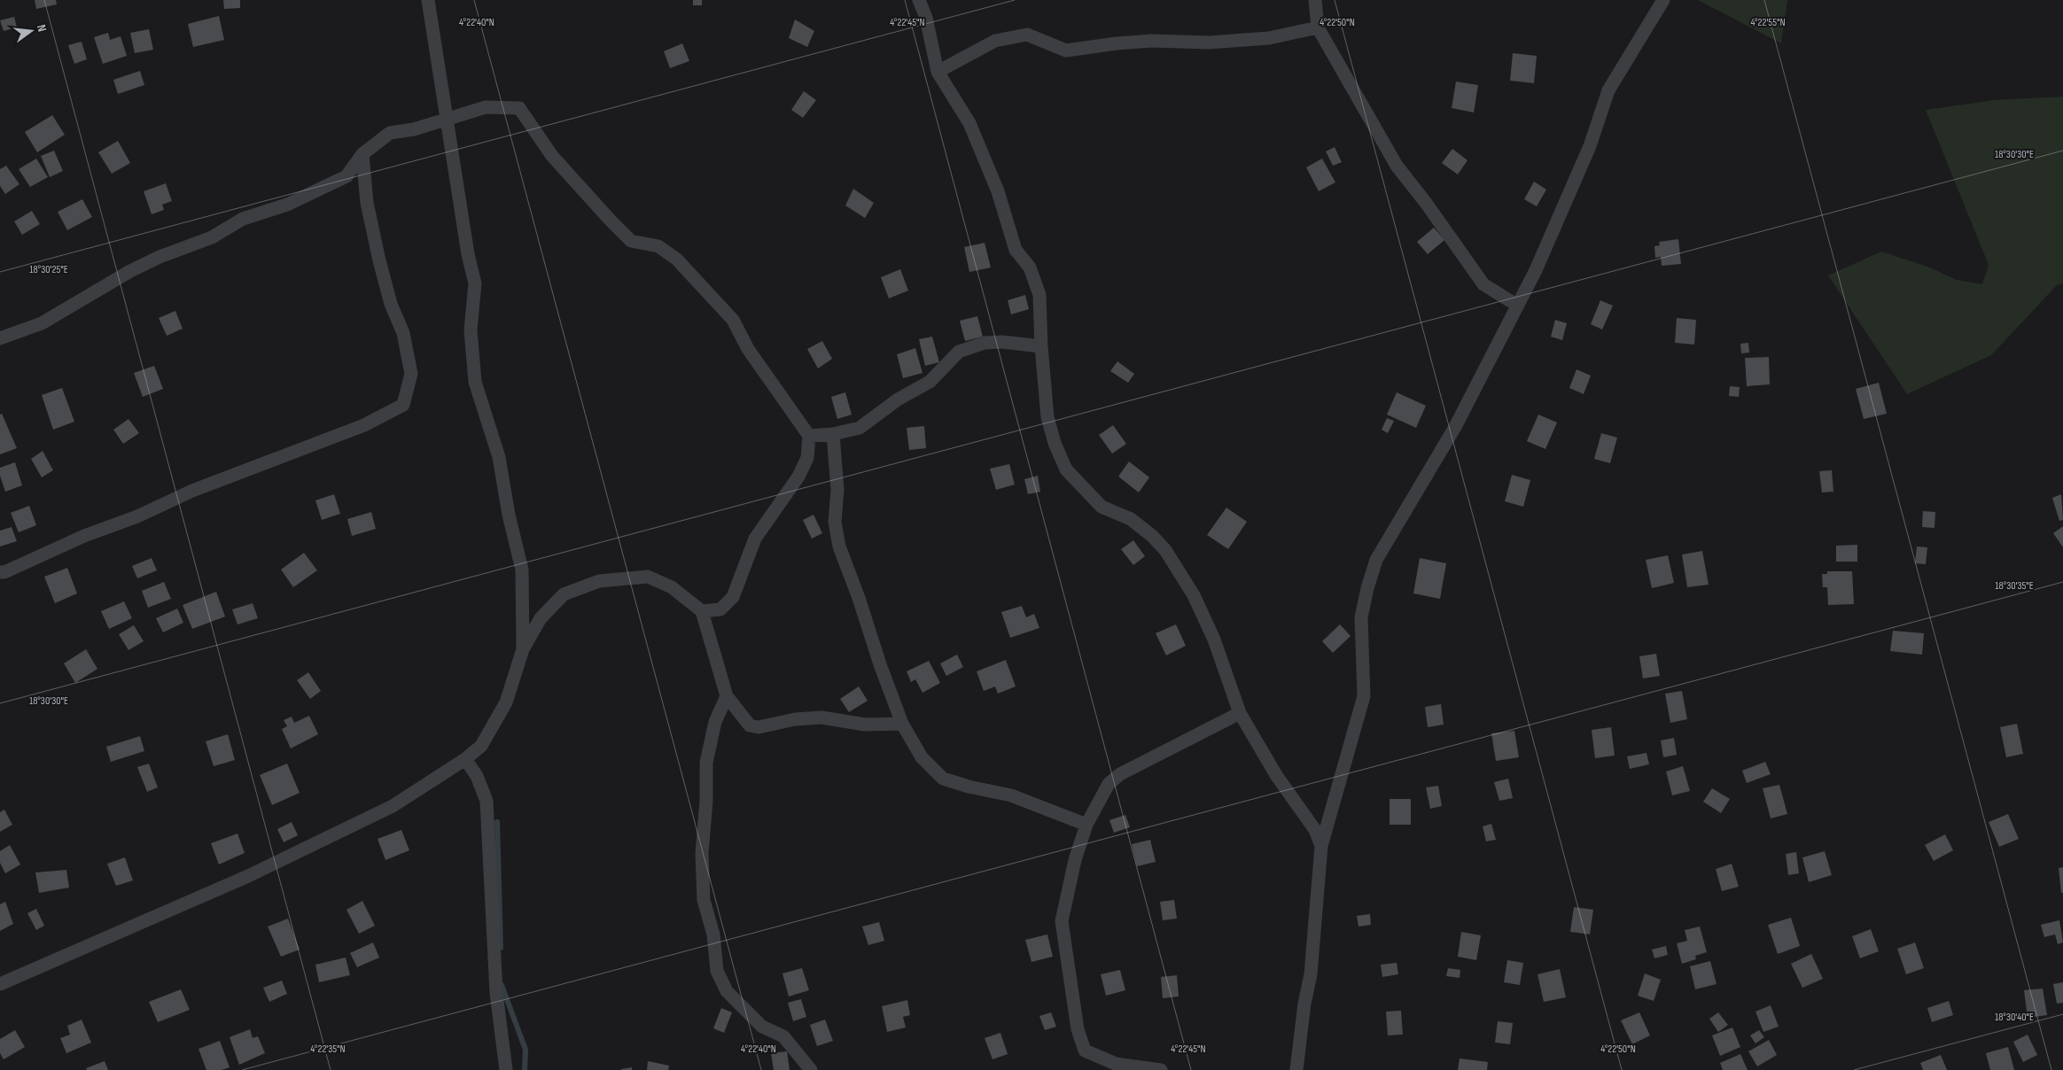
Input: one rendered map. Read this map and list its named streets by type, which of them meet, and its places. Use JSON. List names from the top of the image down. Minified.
{"north":"right","coordinates":["4°22'40\"N","4°22'45\"N","4°22'50\"N","4°22'55\"N","18°30'30\"E","18°30'25\"E","18°30'35\"E","18°30'40\"E","4°22'35\"N"]}
